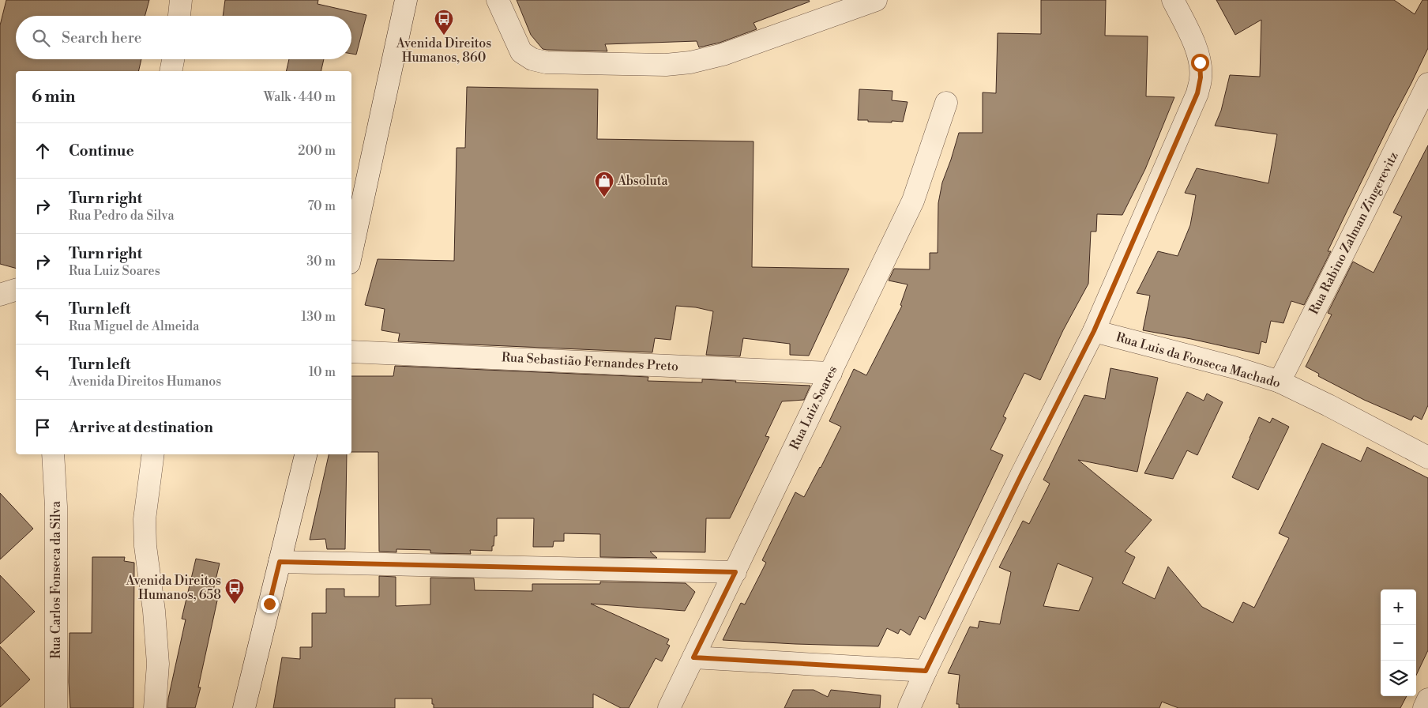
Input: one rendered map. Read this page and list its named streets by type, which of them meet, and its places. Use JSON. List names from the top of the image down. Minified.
{"streets":{"street":["Rua Rabino Zalman Zingerevitz","Rua Luis da Fonseca Machado","Rua Sebastião Fernandes Preto","Rua Luiz Soares","Rua Carlos Fonseca da Silva"]},"crossings":[["Rua Rabino Zalman Zingerevitz","Rua Luis da Fonseca Machado"],["Rua Sebastião Fernandes Preto","Rua Luiz Soares"]],"places":{"bus stop":["Avenida Direitos Humanos, 860","Avenida Direitos Humanos, 658"],"shop":["Absoluta"]},"page":{"search":"Search here","heading":["6 min","Walk · 440 m"],"list":[["Continue","200 m"],["Turn right","Rua Pedro da Silva","70 m"],["Turn right","Rua Luiz Soares","30 m"],["Turn left","Rua Miguel de Almeida","130 m"],["Turn left","Avenida Direitos Humanos","10 m"],"Arrive at destination"],"map_buttons":["+","−"]}}
